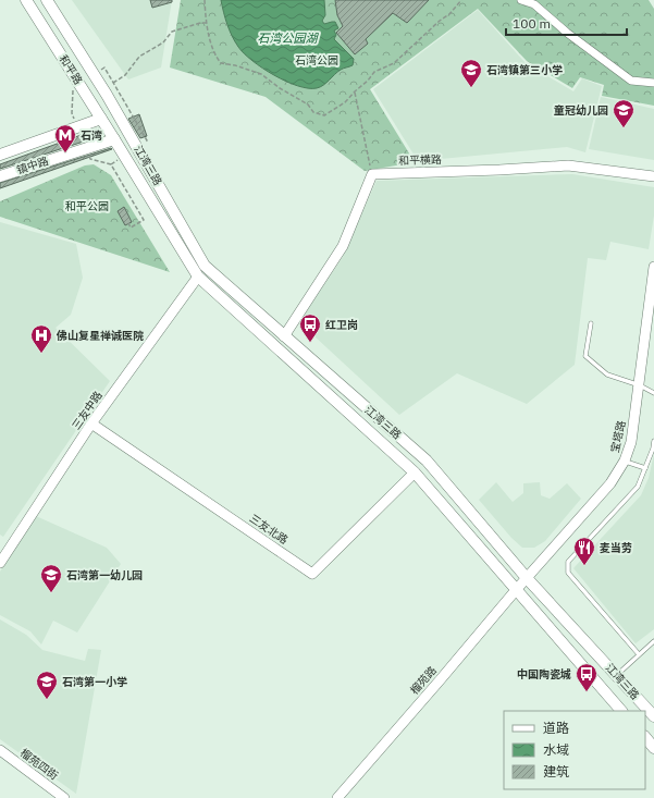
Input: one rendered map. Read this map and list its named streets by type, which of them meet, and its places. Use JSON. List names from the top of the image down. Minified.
{"streets":{"main road":["和平路","镇中路","江湾三路"],"street":["和平横路","三友中路","宝塔路","三友北路","榴苑路","榴苑四街"]},"crossings":[["和平路","镇中路"],["和平路","江湾三路"],["镇中路","江湾三路"],["江湾三路","三友中路"],["江湾三路","宝塔路"],["江湾三路","三友北路"],["江湾三路","榴苑路"],["三友中路","三友北路"],["宝塔路","榴苑路"]],"water":["石湾公园湖"],"parks":["石湾公园","和平公园"],"places":{"school or university":["石湾镇第三小学","童冠幼儿园","石湾第一幼儿园","石湾第一小学"],"metro station":["石湾"],"bus stop":["红卫岗","中国陶瓷城"],"hospital":["佛山复星禅诚医院"],"restaurant":["麦当劳"]},"legend":["道路","水域","建筑"],"scale_bar":"100 m"}
